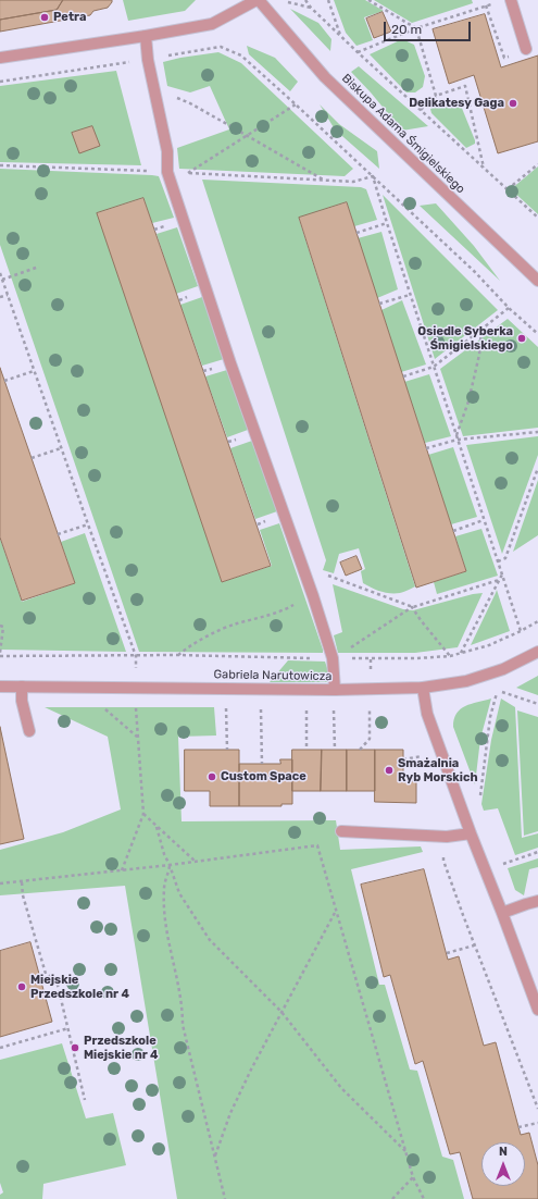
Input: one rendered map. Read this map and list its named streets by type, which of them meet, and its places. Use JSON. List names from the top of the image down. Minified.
{"streets":{"street":["Biskupa Adama Śmigielskiego","Gabriela Narutowicza"]},"places":["Petra","Delikatesy Gaga","Osiedle Syberka Śmigielskiego","Smażalnia Ryb Morskich","Custom Space","Miejskie Przedszkole nr 4","Przedszkole Miejskie nr 4"],"scale_bar":"20 m","north":"top"}
